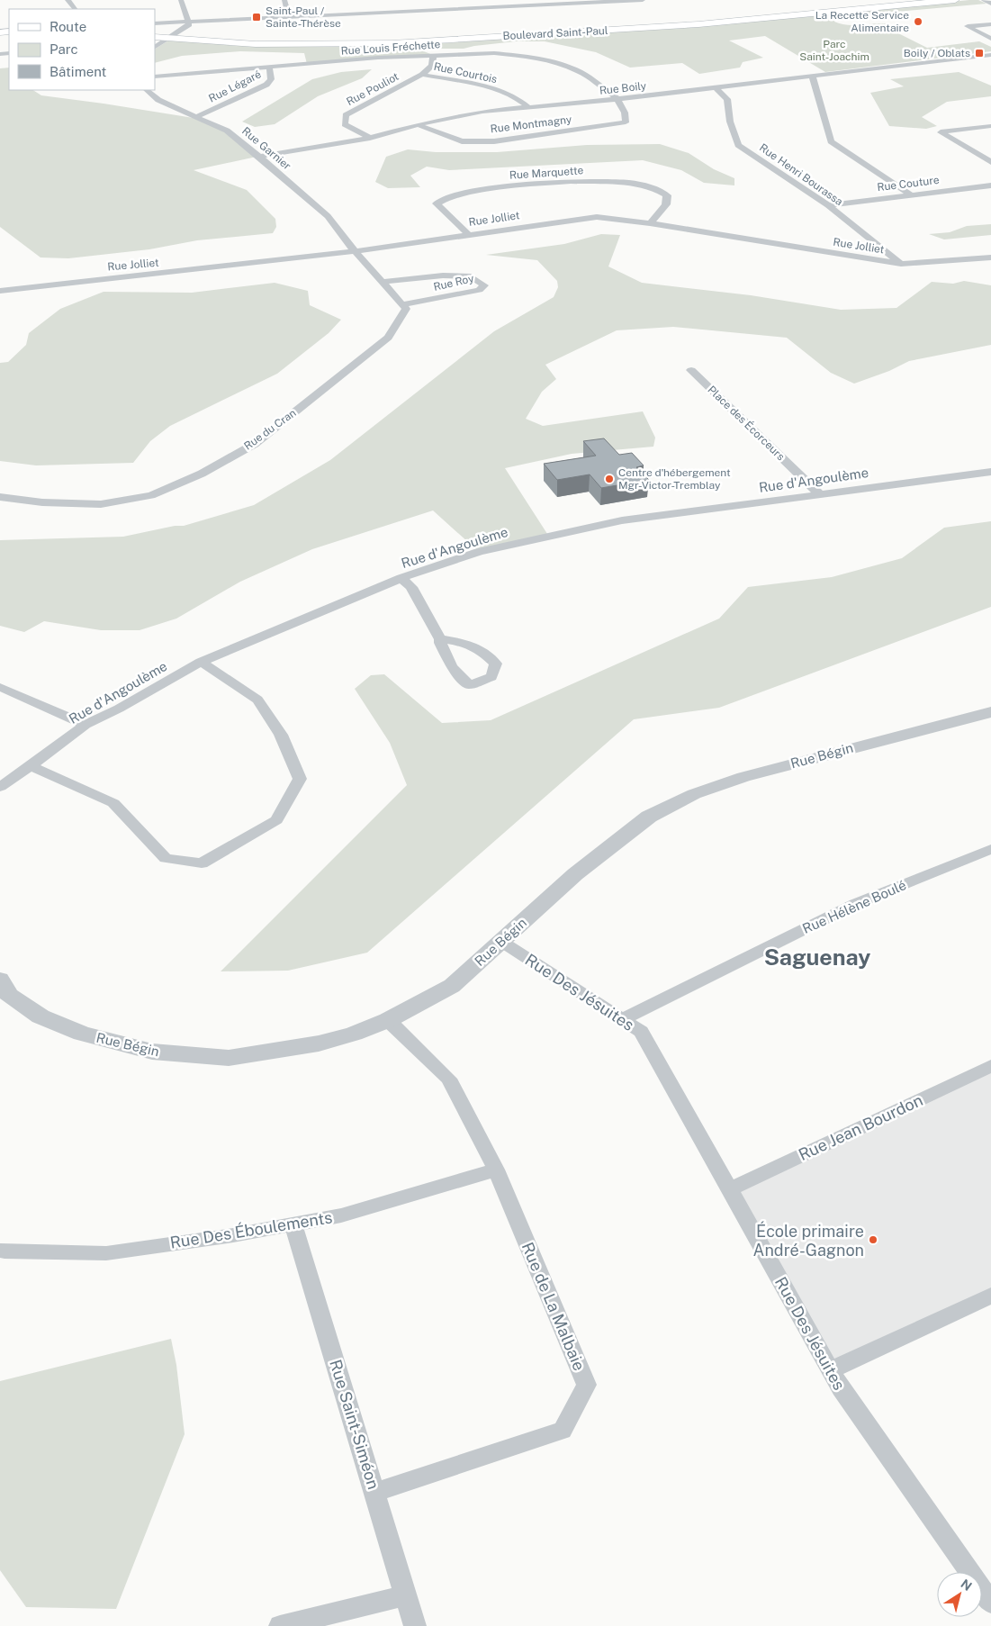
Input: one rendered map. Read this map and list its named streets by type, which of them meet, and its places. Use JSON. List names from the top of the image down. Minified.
{"streets":{"main road":["Boulevard Saint-Paul"],"street":["Rue Louis Fréchette","Rue Courtois","Rue Légaré","Rue Boily","Rue Pouliot","Rue Montmagny","Rue Garnier","Rue Marquette","Rue Henri Bourassa","Rue Couture","Rue Jolliet","Rue Roy","Place des Écorceurs","Rue du Cran","Rue d'Angoulème","Rue Bégin","Rue Hélène Boulé","Rue Des Jésuites","Rue Jean Bourdon","Rue Des Éboulements","Rue de La Malbaie","Rue Saint-Siméon"]},"crossings":[["Rue Louis Fréchette","Rue Légaré"],["Rue Louis Fréchette","Rue Boily"],["Rue Louis Fréchette","Rue Montmagny"],["Rue Courtois","Rue Boily"],["Rue Courtois","Rue Pouliot"],["Rue Légaré","Rue Garnier"],["Rue Boily","Rue Pouliot"],["Rue Boily","Rue Montmagny"],["Rue Boily","Rue Garnier"],["Rue Boily","Rue Henri Bourassa"],["Rue Garnier","Rue Jolliet"],["Rue Marquette","Rue Jolliet"],["Rue Henri Bourassa","Rue Couture"],["Rue Henri Bourassa","Rue Jolliet"],["Rue Roy","Rue du Cran"],["Place des Écorceurs","Rue d'Angoulème"],["Rue Bégin","Rue Des Jésuites"],["Rue Bégin","Rue de La Malbaie"],["Rue Hélène Boulé","Rue Des Jésuites"],["Rue Des Jésuites","Rue Jean Bourdon"],["Rue Des Éboulements","Rue de La Malbaie"],["Rue Des Éboulements","Rue Saint-Siméon"],["Rue de La Malbaie","Rue Saint-Siméon"]],"districts":["Saguenay"],"parks":["Parc Saint-Joachim"],"places":{"transit":["Saint-Paul / Sainte-Thérèse","Boily / Oblats"],"other":["La Recette Service Alimentaire","Centre d'hébergement Mgr-Victor-Tremblay","École primaire André-Gagnon"]},"legend":["Route","Parc","Bâtiment"],"north":"top right"}
